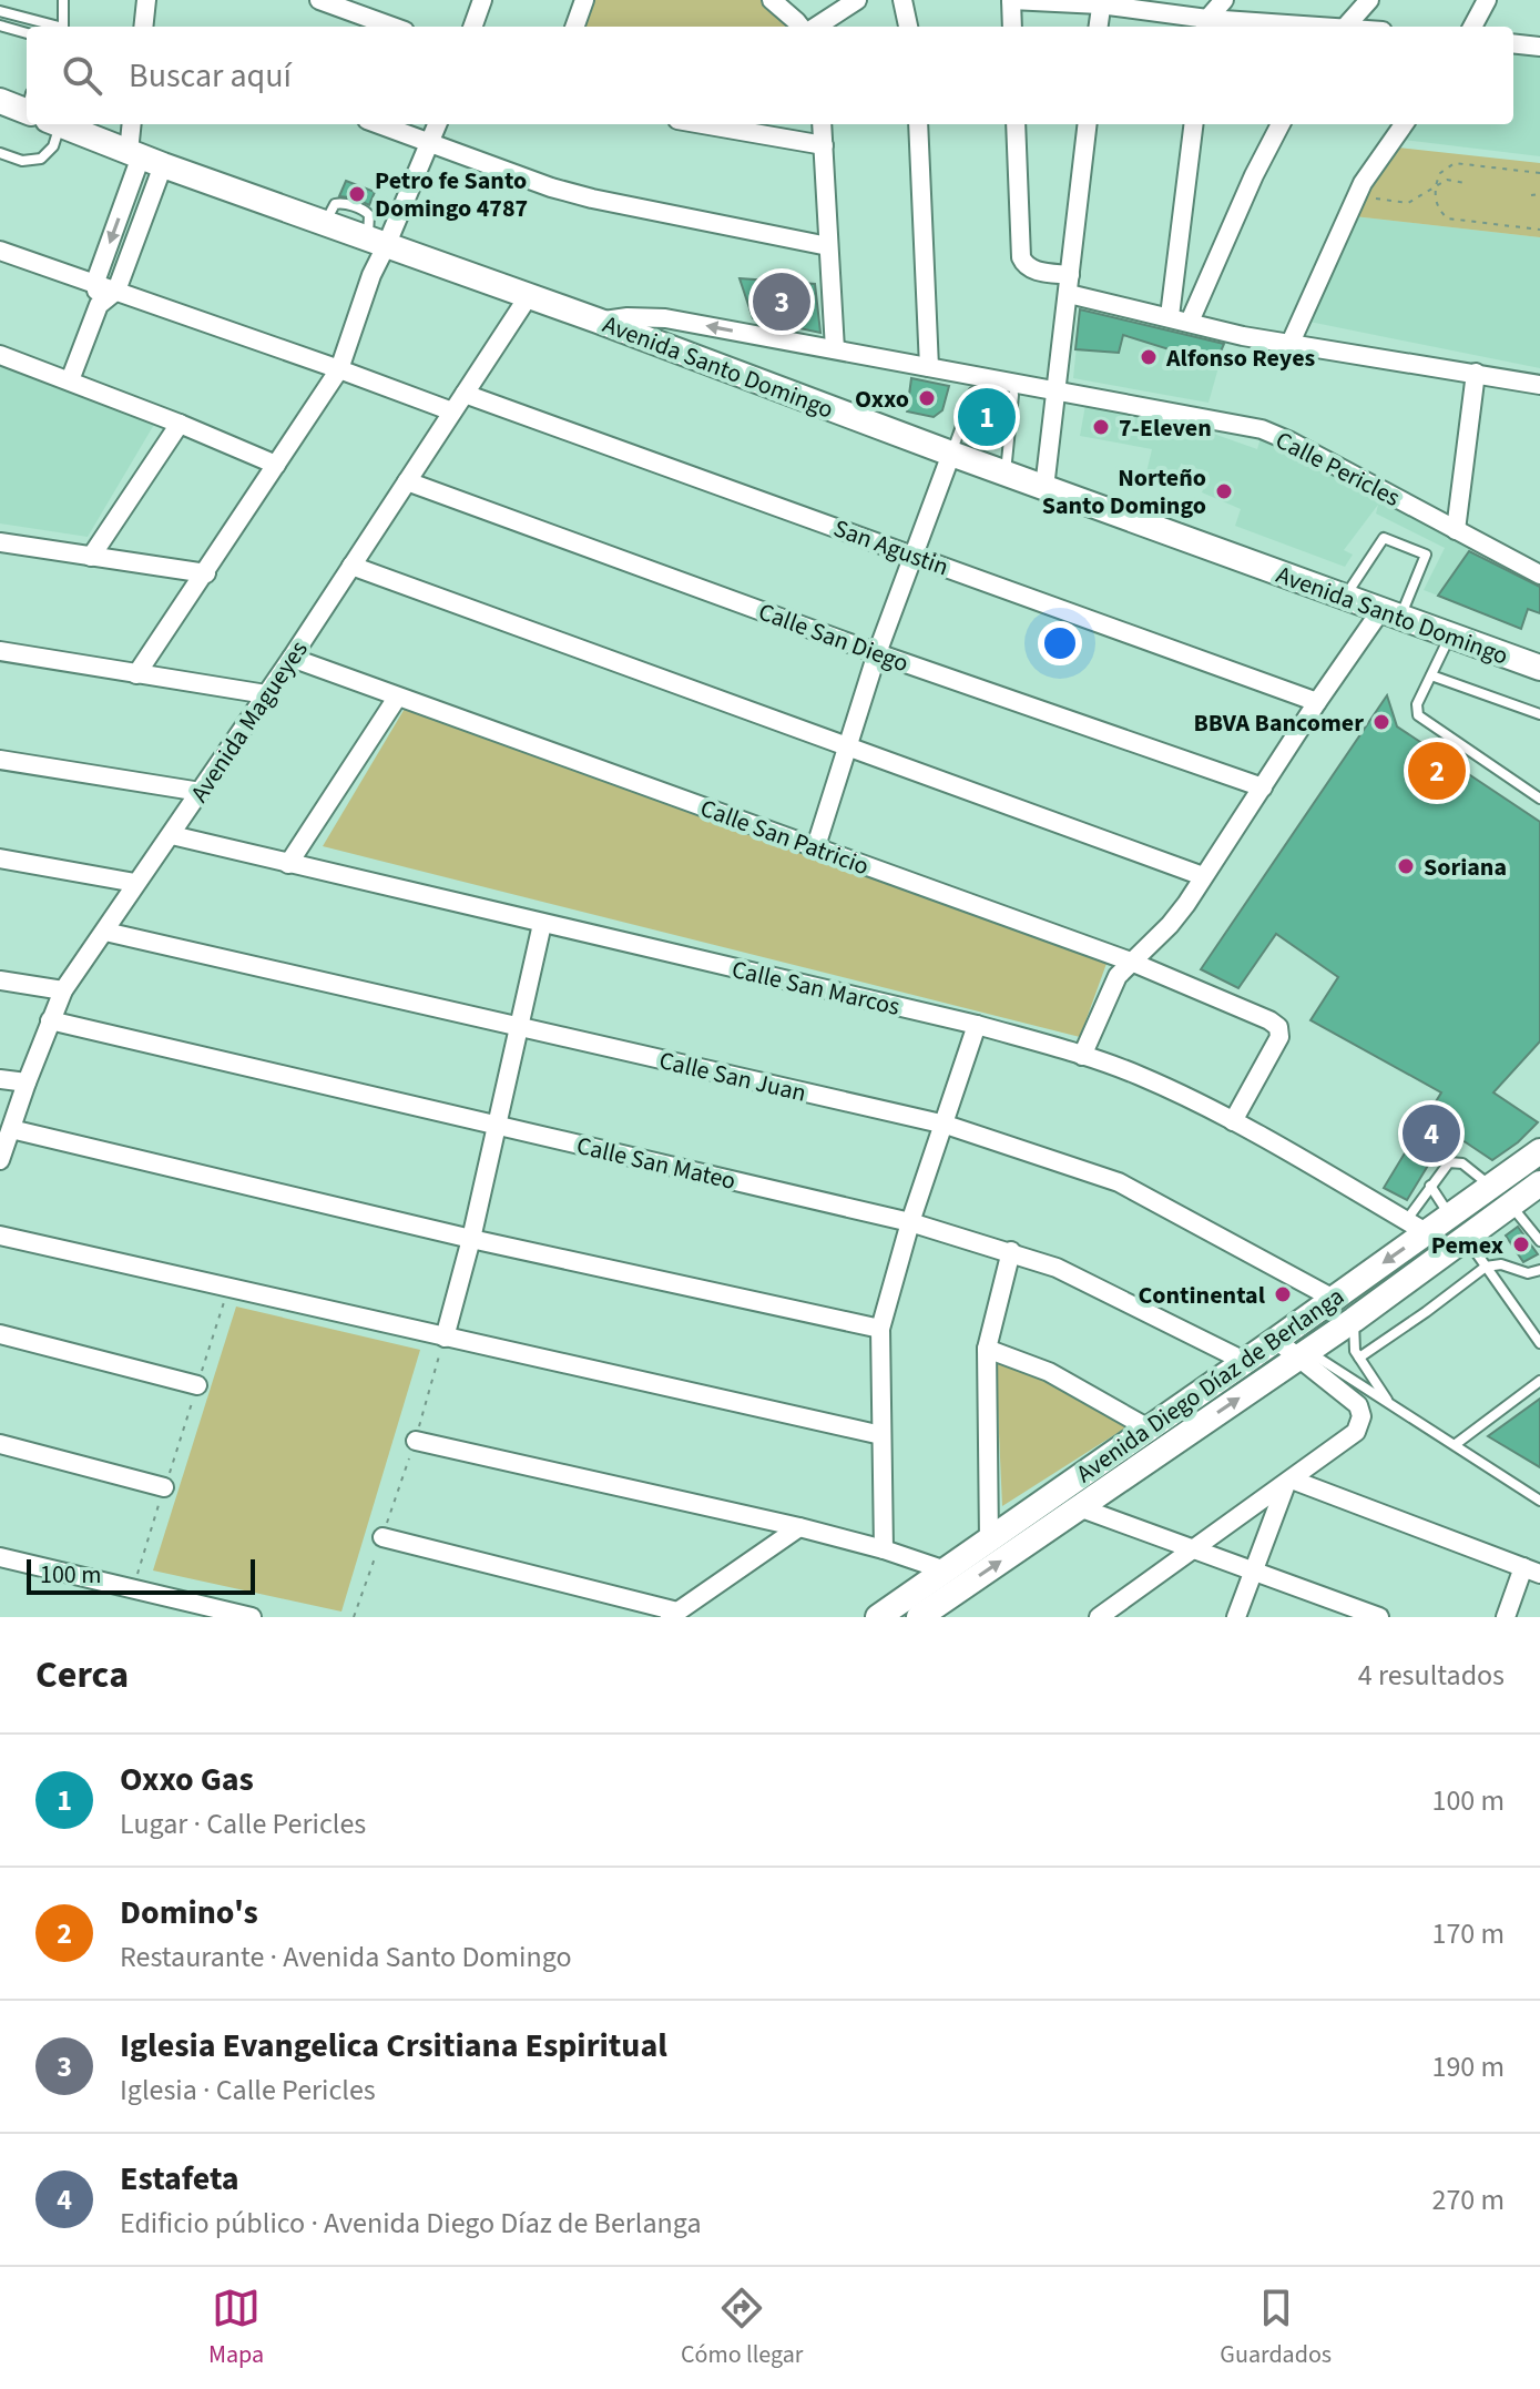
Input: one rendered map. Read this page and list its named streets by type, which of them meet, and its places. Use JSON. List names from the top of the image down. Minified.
{"streets":{"main road":["Avenida Santo Domingo","Avenida Diego Díaz de Berlanga"],"street":["Calle Pericles","San Agustin","Calle San Diego","Avenida Magueyes","Calle San Patricio","Calle San Marcos","Calle San Juan","Calle San Mateo"]},"crossings":[["Avenida Santo Domingo","Calle Pericles"],["Avenida Santo Domingo","Avenida Magueyes"],["San Agustin","Avenida Magueyes"],["Calle San Diego","Avenida Magueyes"],["Avenida Magueyes","Calle San Patricio"],["Avenida Magueyes","Calle San Marcos"],["Avenida Magueyes","Calle San Juan"],["Avenida Magueyes","Calle San Mateo"],["Calle San Patricio","Calle San Marcos"],["Calle San Marcos","Avenida Diego Díaz de Berlanga"],["Calle San Juan","Avenida Diego Díaz de Berlanga"],["Calle San Mateo","Avenida Diego Díaz de Berlanga"]],"places":["Petro fe Santo Domingo 4787","Alfonso Reyes","Oxxo","7-Eleven","Norteño Santo Domingo","BBVA Bancomer","Soriana","Pemex","Continental"],"scale_bar":"100 m","page":{"search":"Buscar aquí","pins":["3","1","2","4"],"scale":"100 m","heading":["Cerca","4 resultados"],"list":[{"mark":"1","name":"Oxxo Gas","note":"Lugar · Calle Pericles","value":"100 m"},{"mark":"2","name":"Domino's","note":"Restaurante · Avenida Santo Domingo","value":"170 m"},{"mark":"3","name":"Iglesia Evangelica Crsitiana Espiritual","note":"Iglesia · Calle Pericles","value":"190 m"},{"mark":"4","name":"Estafeta","note":"Edificio público · Avenida Diego Díaz de Berlanga","value":"270 m"}],"nav":["Mapa","Cómo llegar","Guardados"]}}
